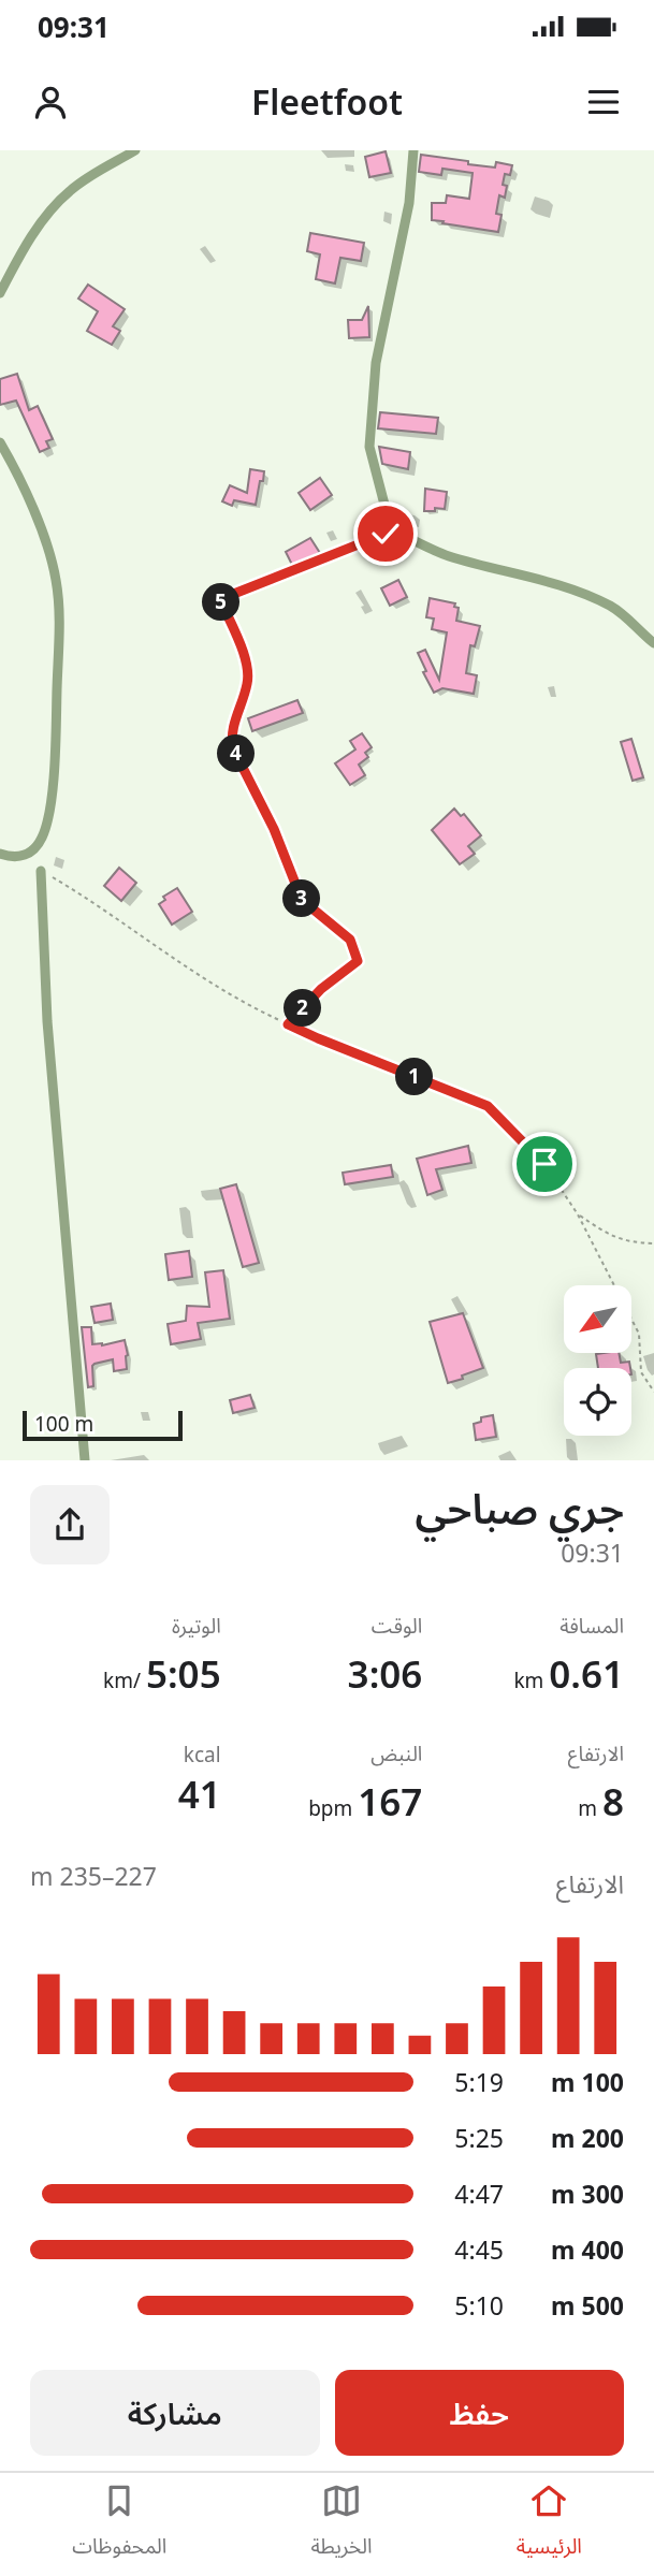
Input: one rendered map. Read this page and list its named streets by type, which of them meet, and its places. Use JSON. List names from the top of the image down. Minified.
{"scale_bar":"100 m","north":"bottom left","page":{"status":"09:31","header":"Fleetfoot","pins":["5","4","3","2","1"],"scale":"100 m","heading":["جري صباحي","09:31"],"stats":[["المسافة","0.61 km"],["الوقت","3:06"],["الوتيرة","5:05 /km"],["الارتفاع","8 m"],["النبض","167 bpm"],["kcal","41"]],"chart":["الارتفاع","227–235 m"],"list":[{"name":"100 m","note":"5:19"},{"name":"200 m","note":"5:25"},{"name":"300 m","note":"4:47"},{"name":"400 m","note":"4:45"},{"name":"500 m","note":"5:10"}],"buttons":["حفظ","مشاركة"],"tabs":["الرئيسية","الخريطة","المحفوظات"]}}
